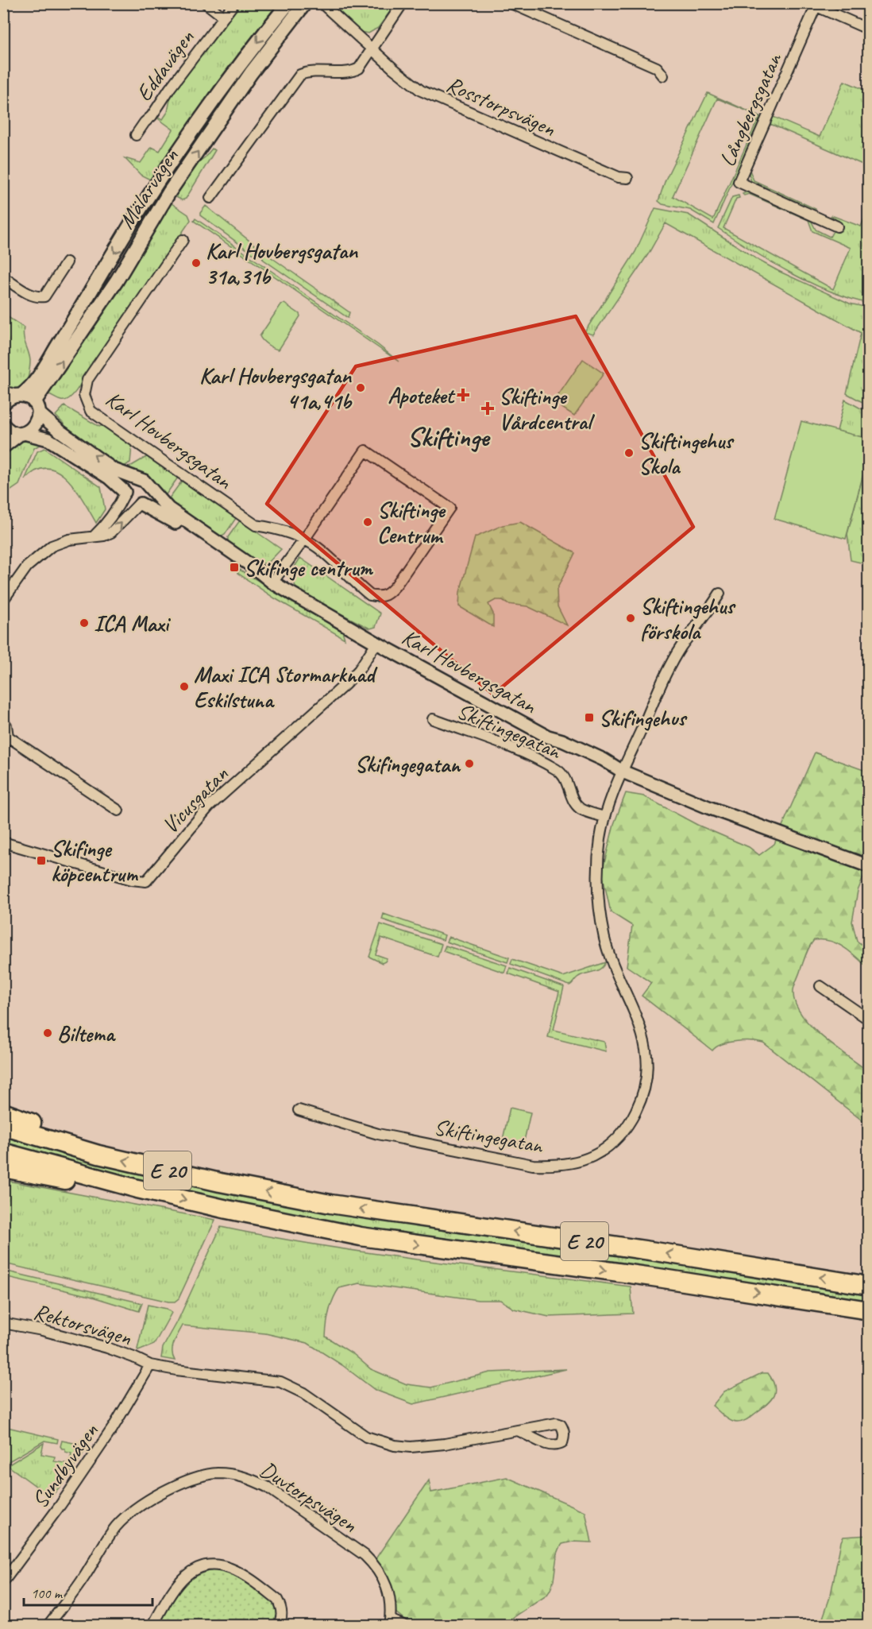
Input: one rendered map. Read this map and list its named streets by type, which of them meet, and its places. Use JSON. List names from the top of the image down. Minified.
{"streets":{"highway":["E 20"],"main road":["Mälarvägen"],"street":["Eddavägen","Rosstorpsvägen","Långbergsgatan","Karl Hovbergsgatan","Skiftingegatan","Vicusgatan","Rektorsvägen","Sundbyvägen","Duvtorpsvägen"]},"crossings":[["Karl Hovbergsgatan","Skiftingegatan"],["Karl Hovbergsgatan","Vicusgatan"],["Rektorsvägen","Sundbyvägen"]],"districts":["Skiftinge"],"places":{"other":["Karl Hovbergsgatan 31a,31b","Karl Hovbergsgatan 41a,41b","Skiftingehus Skola","Skiftinge Centrum","Skiftingehus förskola","ICA Maxi","Maxi ICA Stormarknad Eskilstuna","Skifingegatan","Biltema"],"health":["Apoteket","Skiftinge Vårdcentral"],"transit":["Skifinge centrum","Skifingehus","Skifinge köpcentrum"]},"scale_bar":"100 m"}
